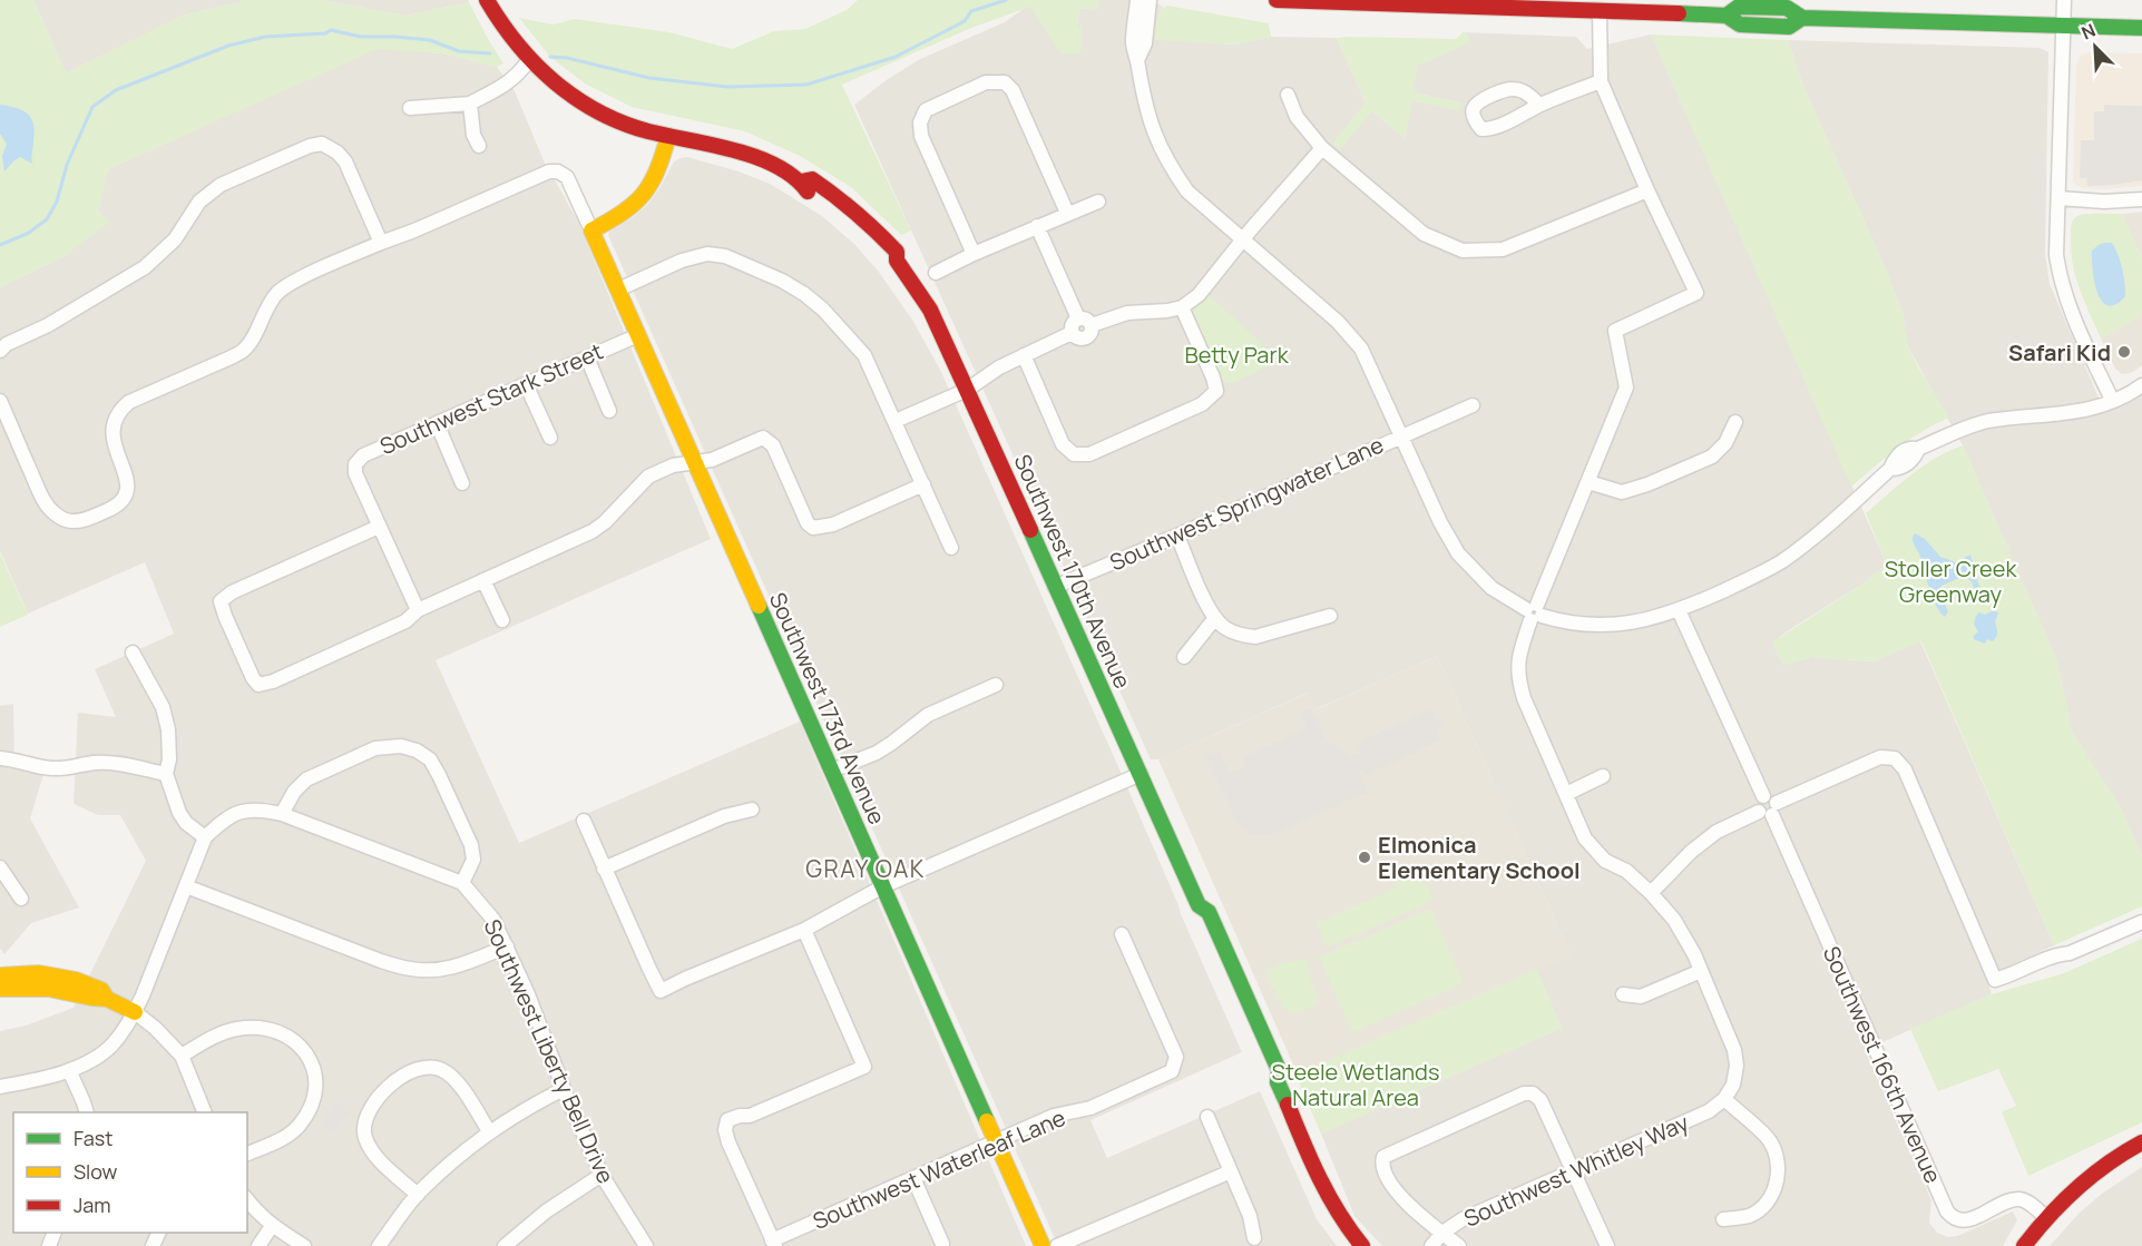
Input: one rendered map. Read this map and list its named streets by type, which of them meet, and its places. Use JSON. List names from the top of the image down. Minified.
{"streets":{"main road":["Southwest 170th Avenue","Southwest 173rd Avenue"],"street":["Southwest Stark Street","Southwest Springwater Lane","Southwest Liberty Bell Drive","Southwest 166th Avenue","Southwest Waterleaf Lane","Southwest Whitley Way"]},"crossings":[["Southwest Stark Street","Southwest 173rd Avenue"],["Southwest Springwater Lane","Southwest 170th Avenue"],["Southwest 173rd Avenue","Southwest Waterleaf Lane"]],"districts":["GRAY OAK"],"parks":["Betty Park","Stoller Creek Greenway","Steele Wetlands Natural Area"],"places":["Safari Kid","Elmonica Elementary School"],"legend":["Fast","Slow","Jam"],"north":"top left"}
